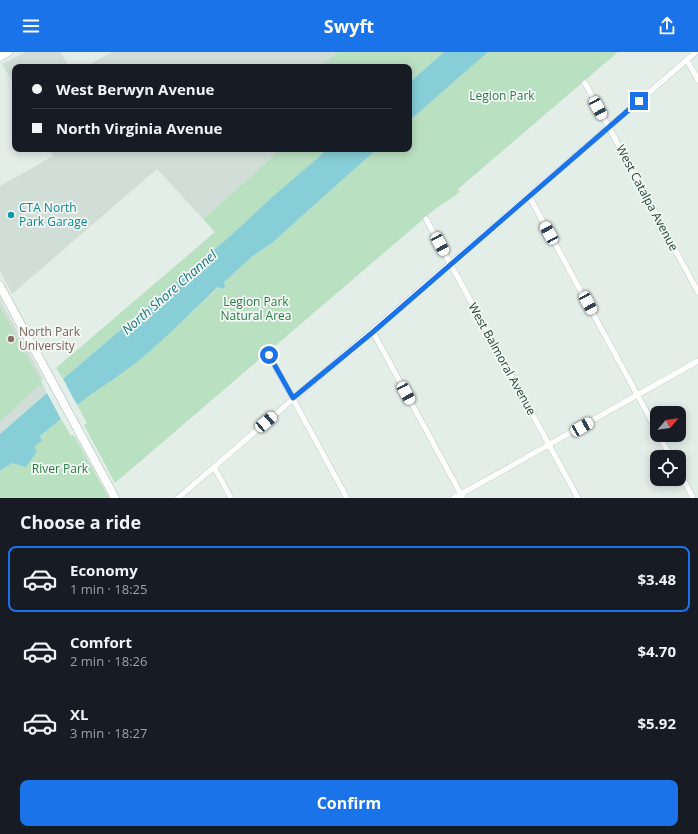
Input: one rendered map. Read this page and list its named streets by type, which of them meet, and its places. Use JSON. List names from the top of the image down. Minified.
{"streets":{"street":["West Catalpa Avenue","West Balmoral Avenue"]},"water":["North Shore Channel"],"parks":["Legion Park","Legion Park Natural Area","River Park"],"places":["CTA North Park Garage","North Park University"],"north":"top right","page":{"header":"Swyft","banner":["West Berwyn Avenue","North Virginia Avenue"],"heading":"Choose a ride","list":[{"name":"Economy","note":"1 min · 18:25","value":"$3.48"},{"name":"Comfort","note":"2 min · 18:26","value":"$4.70"},{"name":"XL","note":"3 min · 18:27","value":"$5.92"}],"buttons":"Confirm"}}
